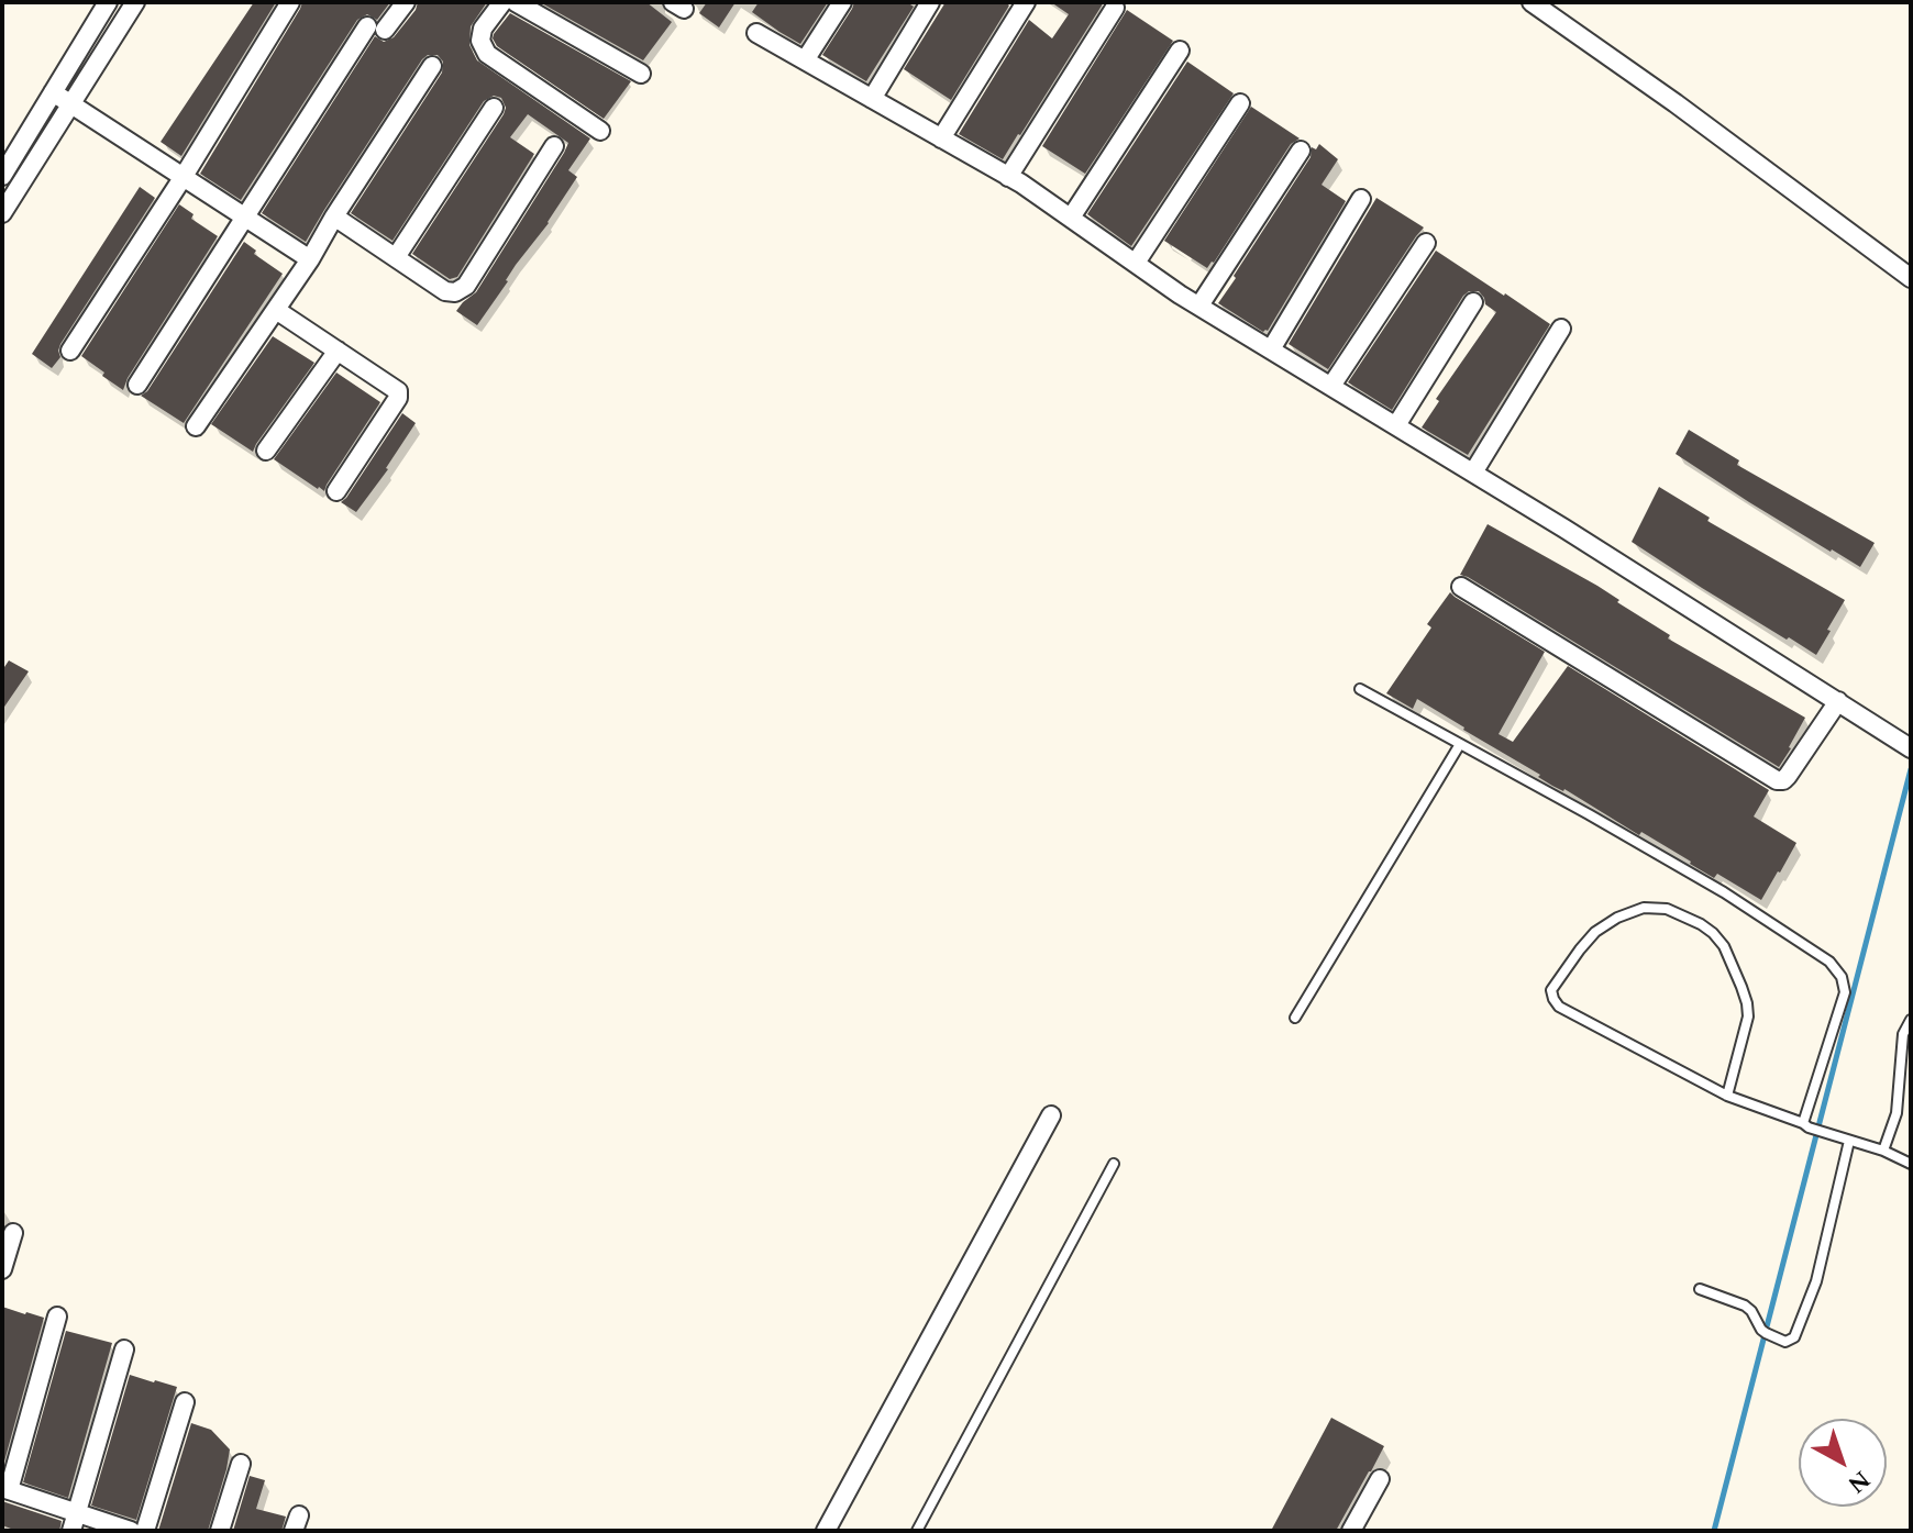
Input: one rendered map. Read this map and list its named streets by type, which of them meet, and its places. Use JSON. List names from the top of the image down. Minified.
{"north":"bottom right"}
